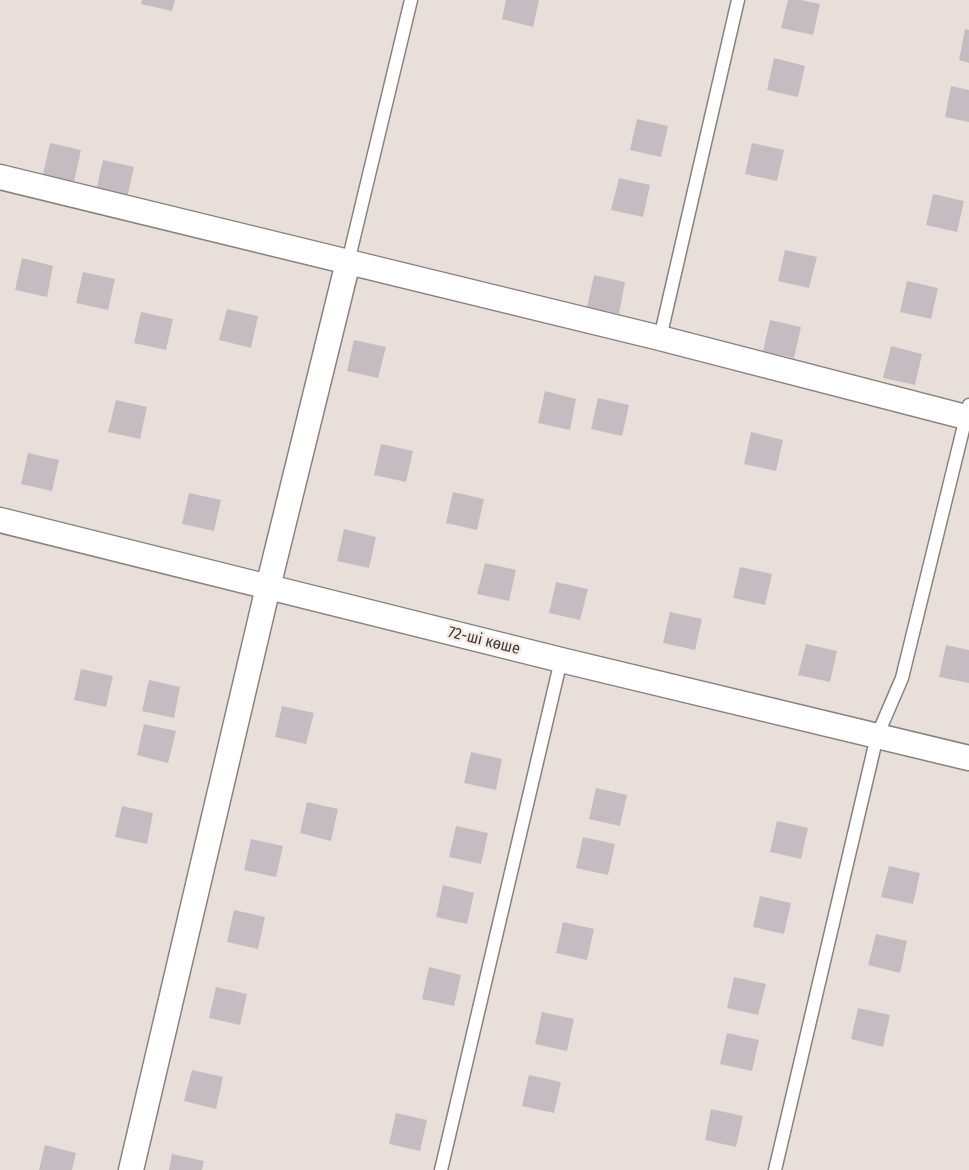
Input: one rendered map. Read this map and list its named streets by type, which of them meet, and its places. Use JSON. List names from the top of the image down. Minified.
{"streets":{"street":["72-ші көше"]}}
